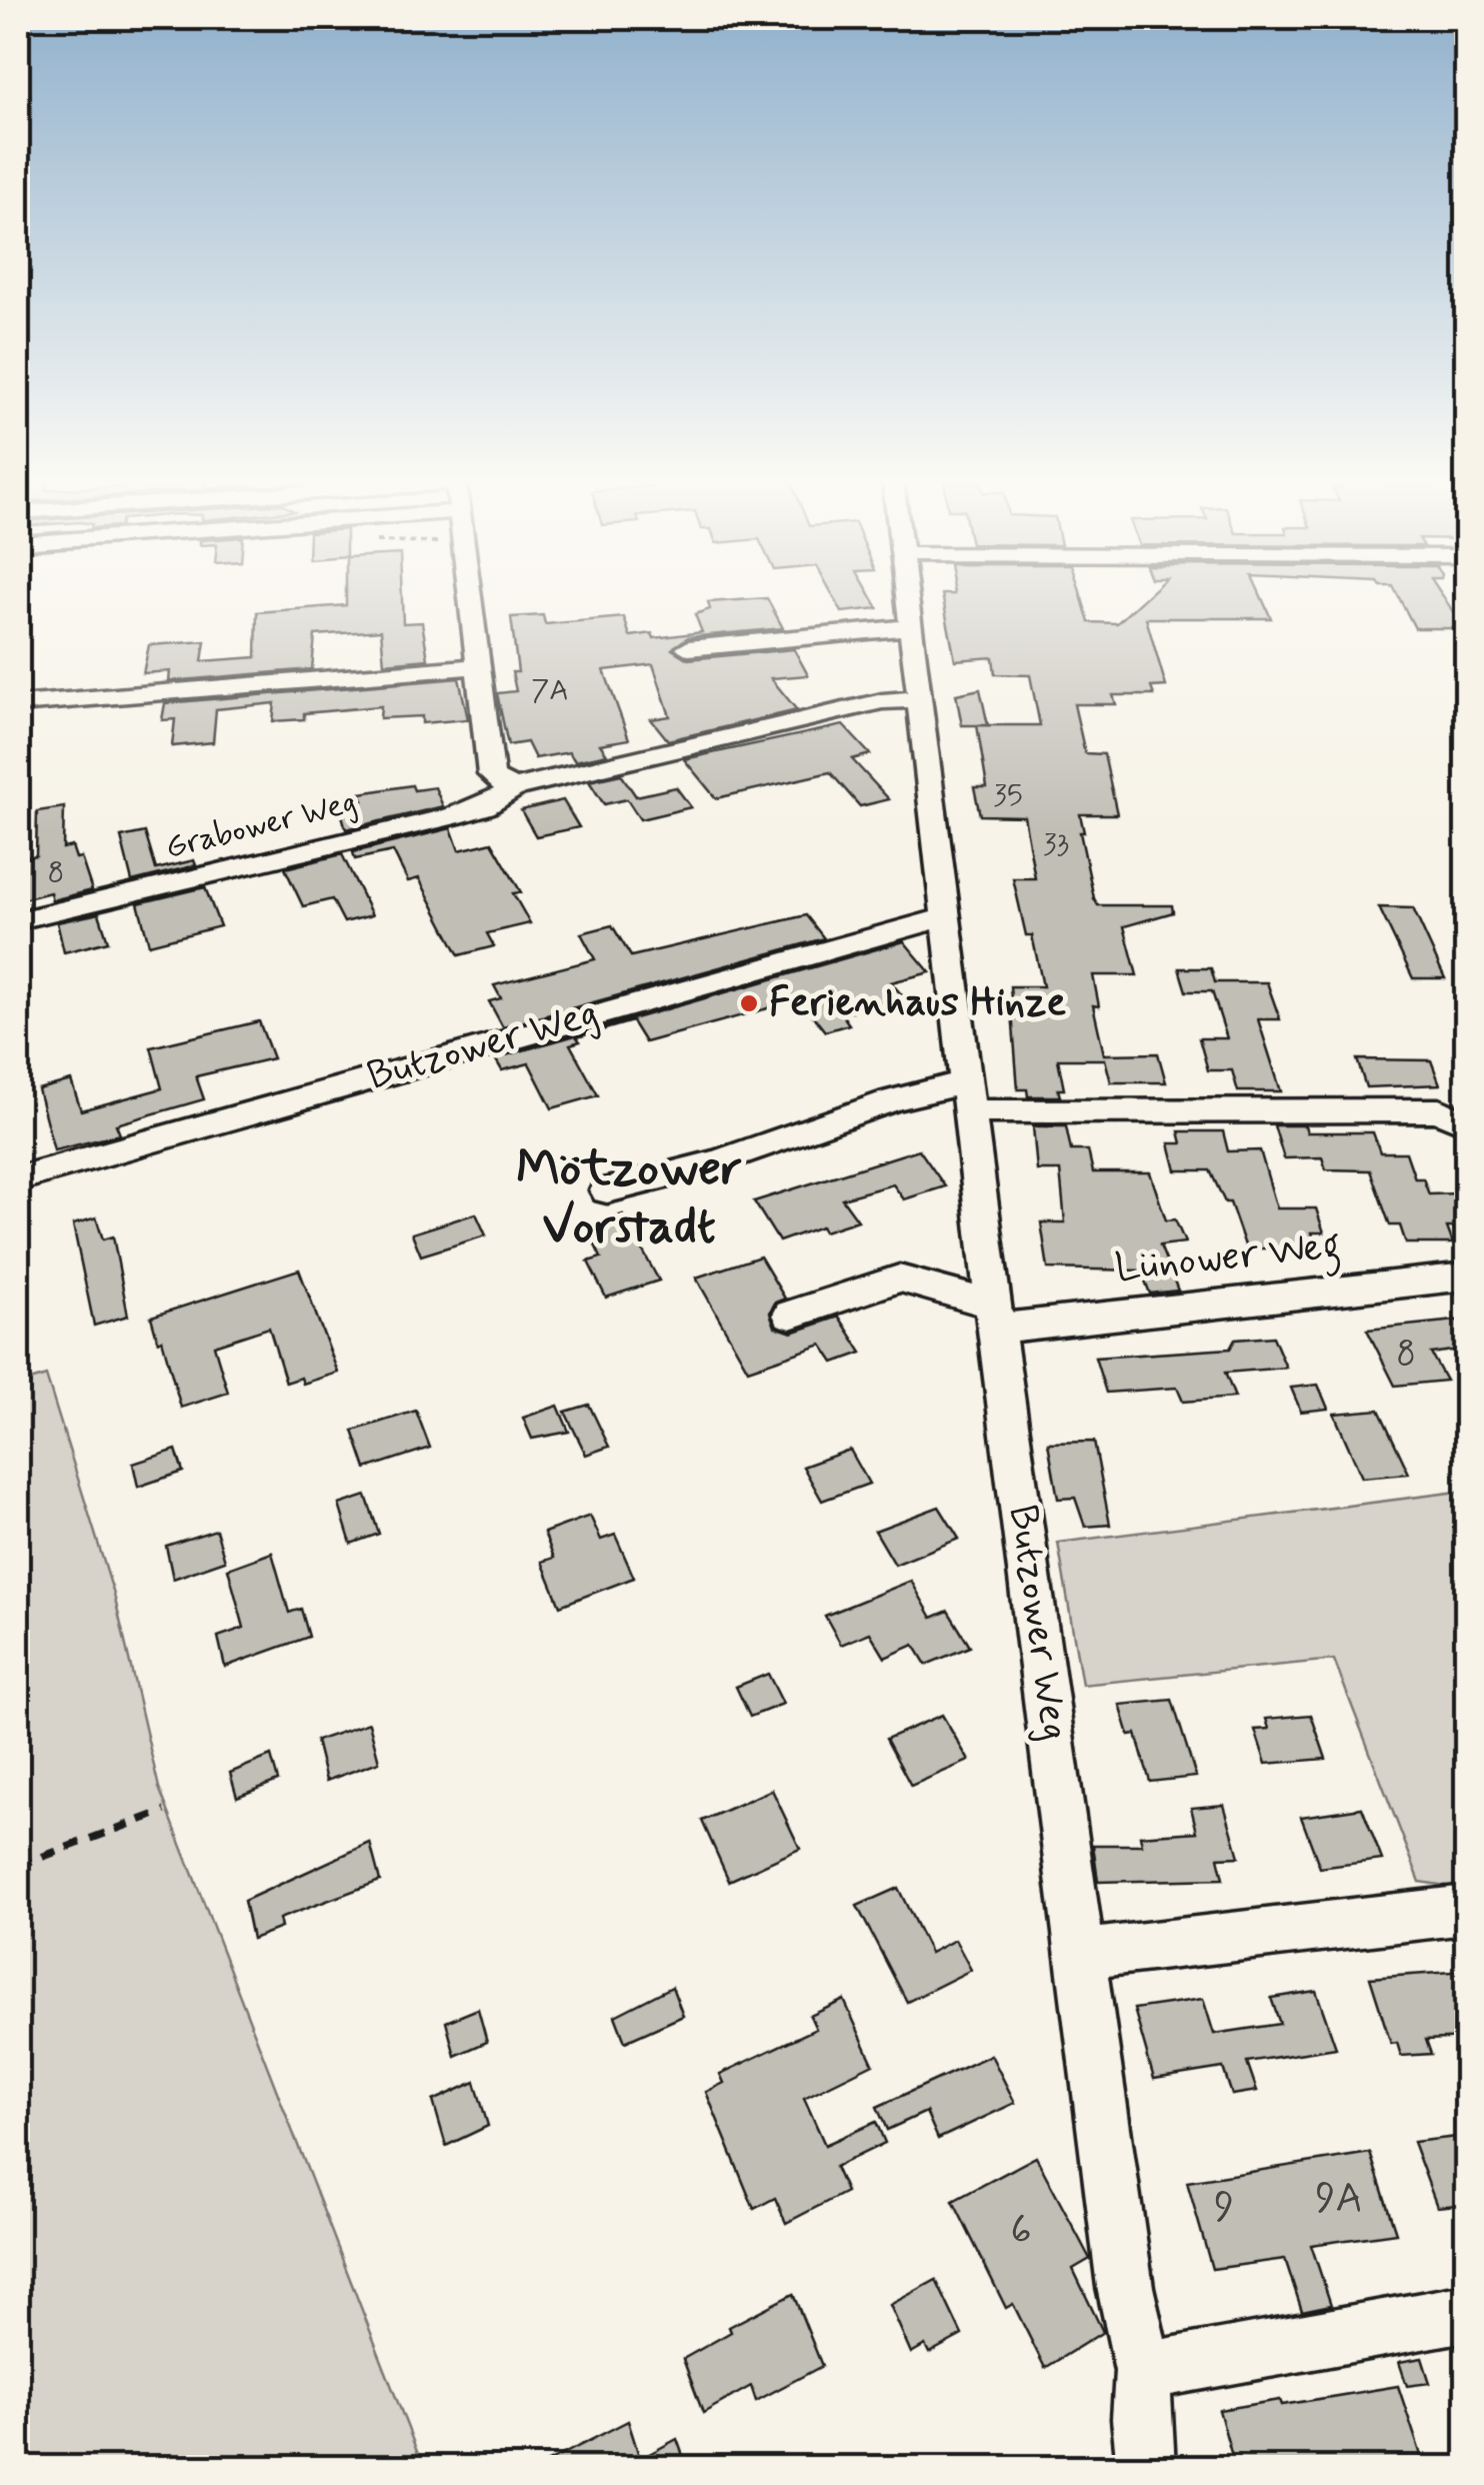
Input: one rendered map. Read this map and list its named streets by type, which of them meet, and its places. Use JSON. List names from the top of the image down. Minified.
{"streets":{"street":["Grabower Weg","Butzower Weg","Lünower Weg"]},"crossings":[["Grabower Weg","Butzower Weg"],["Butzower Weg","Lünower Weg"]],"districts":["Mötzower Vorstadt"],"places":["Ferienhaus Hinze"],"house_numbers":["7A","35","33","8","8","9A","9","6"]}
